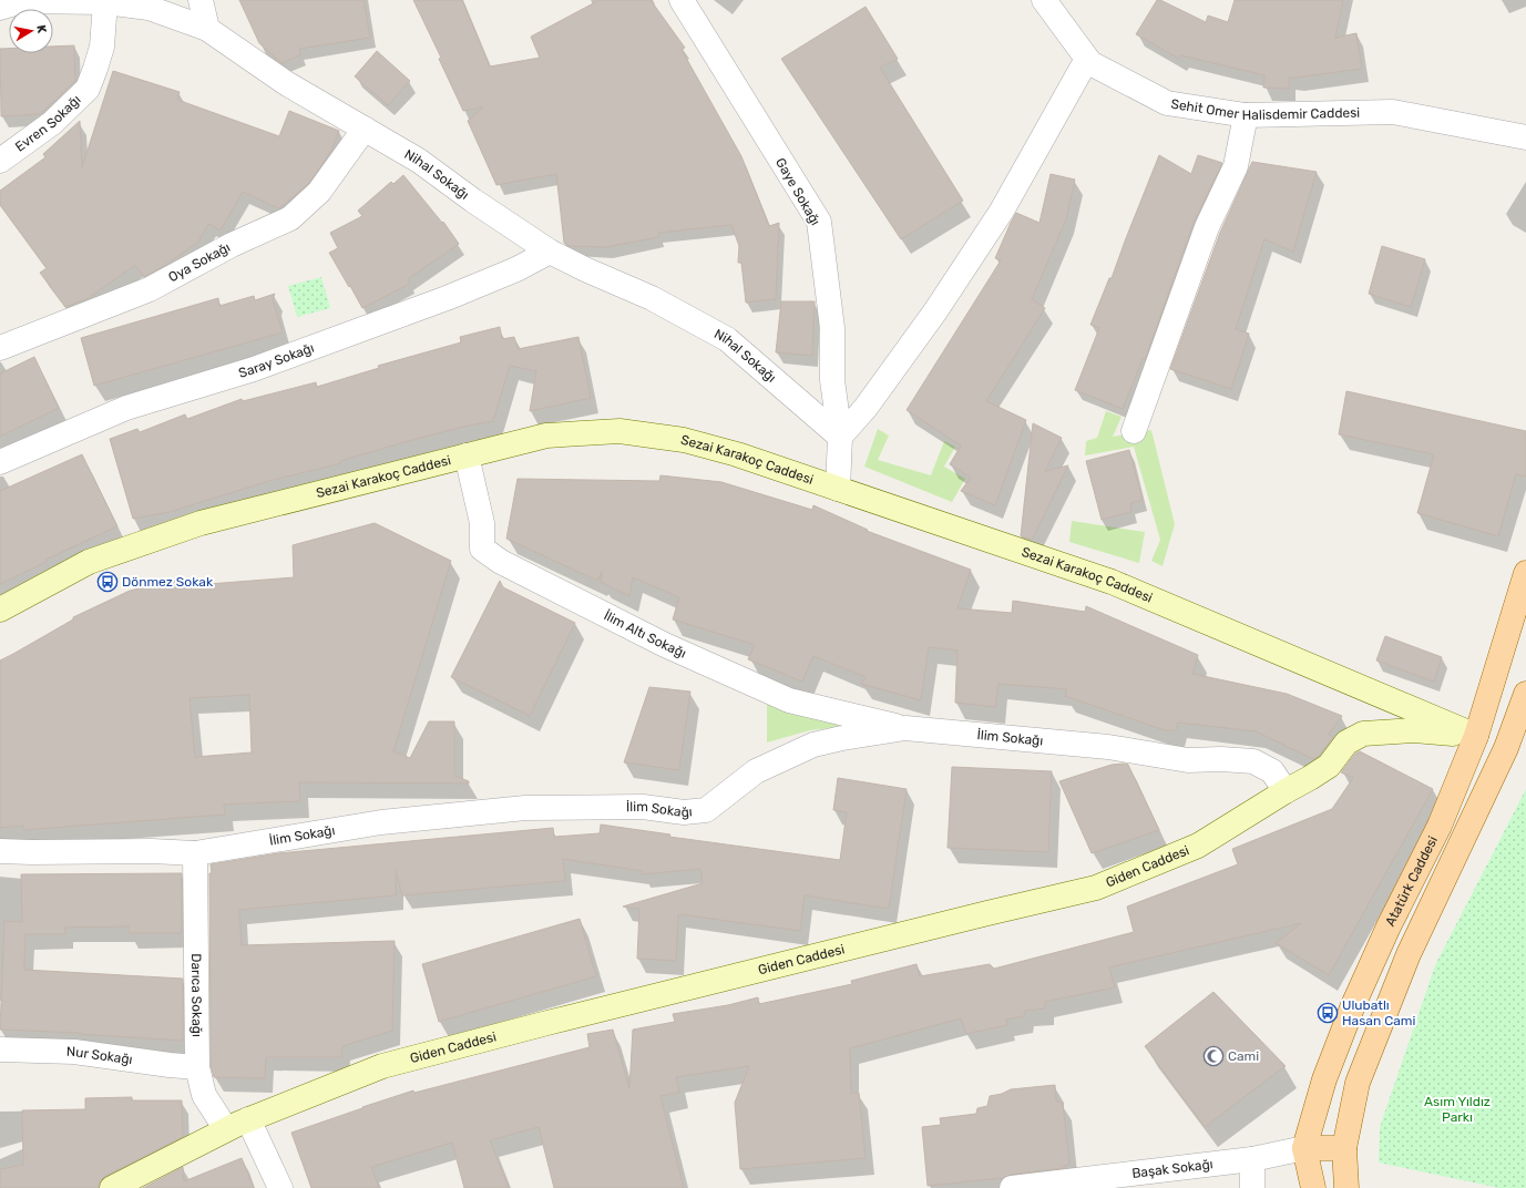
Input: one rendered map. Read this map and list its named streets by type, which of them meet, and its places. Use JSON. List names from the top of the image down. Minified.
{"streets":{"main road":["Atatürk Caddesi"],"street":["Sehit Omer Halisdemir Caddesi","Evren Sokağı","Nihal Sokağı","Gaye Sokağı","Oya Sokağı","Saray Sokağı","Sezai Karakoç Caddesi","İlim Altı Sokağı","İlim Sokağı","Giden Caddesi","Darıca Sokağı","Nur Sokağı","Başak Sokağı"]},"crossings":[["Evren Sokağı","Nihal Sokağı"],["Nihal Sokağı","Gaye Sokağı"],["Nihal Sokağı","Oya Sokağı"],["Nihal Sokağı","Saray Sokağı"],["Gaye Sokağı","Sezai Karakoç Caddesi"],["Sezai Karakoç Caddesi","İlim Altı Sokağı"],["Sezai Karakoç Caddesi","Giden Caddesi"],["Sezai Karakoç Caddesi","Atatürk Caddesi"],["İlim Altı Sokağı","İlim Sokağı"],["İlim Sokağı","Giden Caddesi"],["İlim Sokağı","Darıca Sokağı"],["Giden Caddesi","Atatürk Caddesi"],["Giden Caddesi","Darıca Sokağı"],["Atatürk Caddesi","Başak Sokağı"],["Darıca Sokağı","Nur Sokağı"]],"parks":["Asım Yıldız Parkı"],"places":{"bus stop":["Dönmez Sokak","Ulubatlı Hasan Cami"],"mosque":["Cami"]},"north":"right"}
